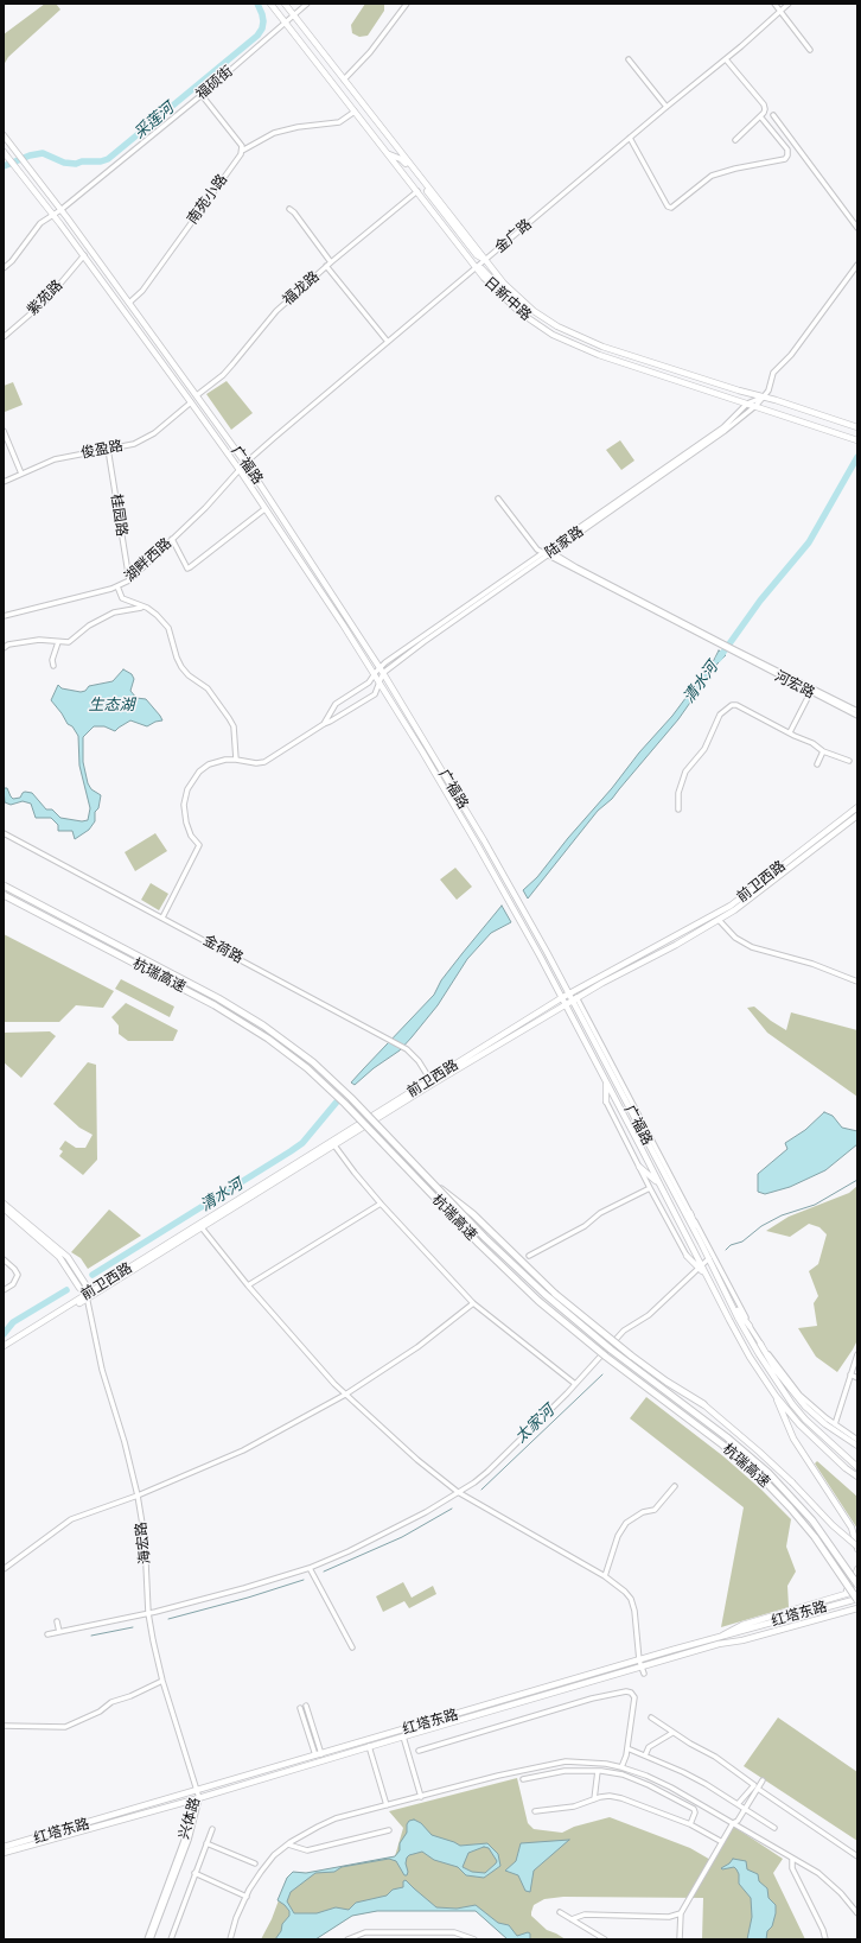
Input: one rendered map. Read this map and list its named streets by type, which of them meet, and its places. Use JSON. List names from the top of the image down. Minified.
{"streets":{"highway":["杭瑞高速"],"main road":["日新中路","广福路","前卫西路","海宏路","红塔东路"],"street":["福硕街","南苑小路","金广路","福龙路","紫苑路","俊盈路","桂园路","陆家路","湖畔西路","河宏路","金荷路","兴体路"]},"crossings":[["福硕街","日新中路"],["福硕街","广福路"],["南苑小路","广福路"],["金广路","日新中路"],["金广路","广福路"],["金广路","湖畔西路"],["福龙路","日新中路"],["福龙路","广福路"],["紫苑路","广福路"],["日新中路","陆家路"],["俊盈路","广福路"],["俊盈路","桂园路"],["广福路","陆家路"],["广福路","湖畔西路"],["广福路","前卫西路"],["桂园路","湖畔西路"],["陆家路","金荷路"],["前卫西路","金荷路"],["前卫西路","海宏路"],["杭瑞高速","红塔东路"],["海宏路","红塔东路"],["海宏路","兴体路"],["红塔东路","兴体路"]],"water":["采莲河","清水河","生态湖","太家河"]}
